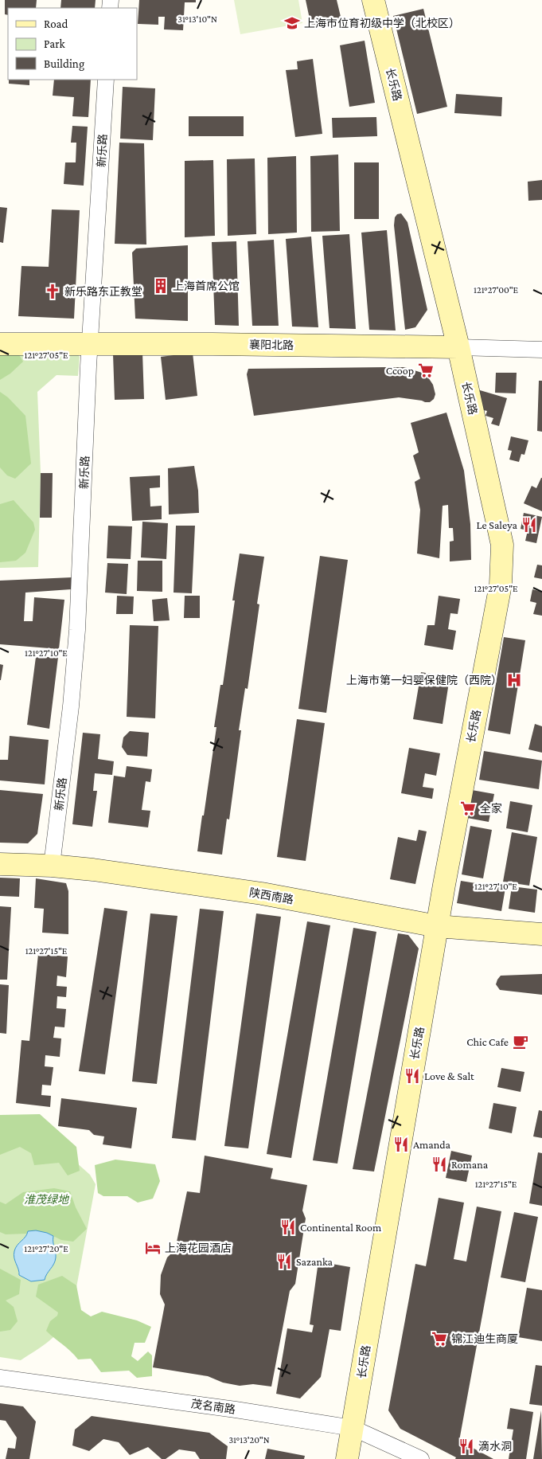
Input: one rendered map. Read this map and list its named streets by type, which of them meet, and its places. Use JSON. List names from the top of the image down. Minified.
{"streets":{"street":["长乐路","新乐路","襄阳北路","陕西南路","茂名南路"]},"crossings":[["长乐路","襄阳北路"],["长乐路","陕西南路"],["长乐路","茂名南路"],["新乐路","襄阳北路"],["新乐路","陕西南路"]],"parks":["淮茂绿地"],"places":{"school or university":["上海市位育初级中学（北校区）"],"building":["上海首席公馆"],"church":["新乐路东正教堂"],"supermarket":["Ccoop","全家","锦江迪生商厦"],"restaurant":["Le Saleya","Love & Salt","Amanda","Romana","Continental Room","Sazanka","滴水洞"],"hospital":["上海市第一妇婴保健院（西院）"],"cafe":["Chic Cafe"],"hotel":["上海花园酒店"]},"legend":["Road","Park","Building"],"coordinates":["31°13'10\"N","121°27'00\"E","121°27'05\"E","121°27'10\"E","121°27'15\"E","121°27'20\"E","31°13'20\"N"]}
